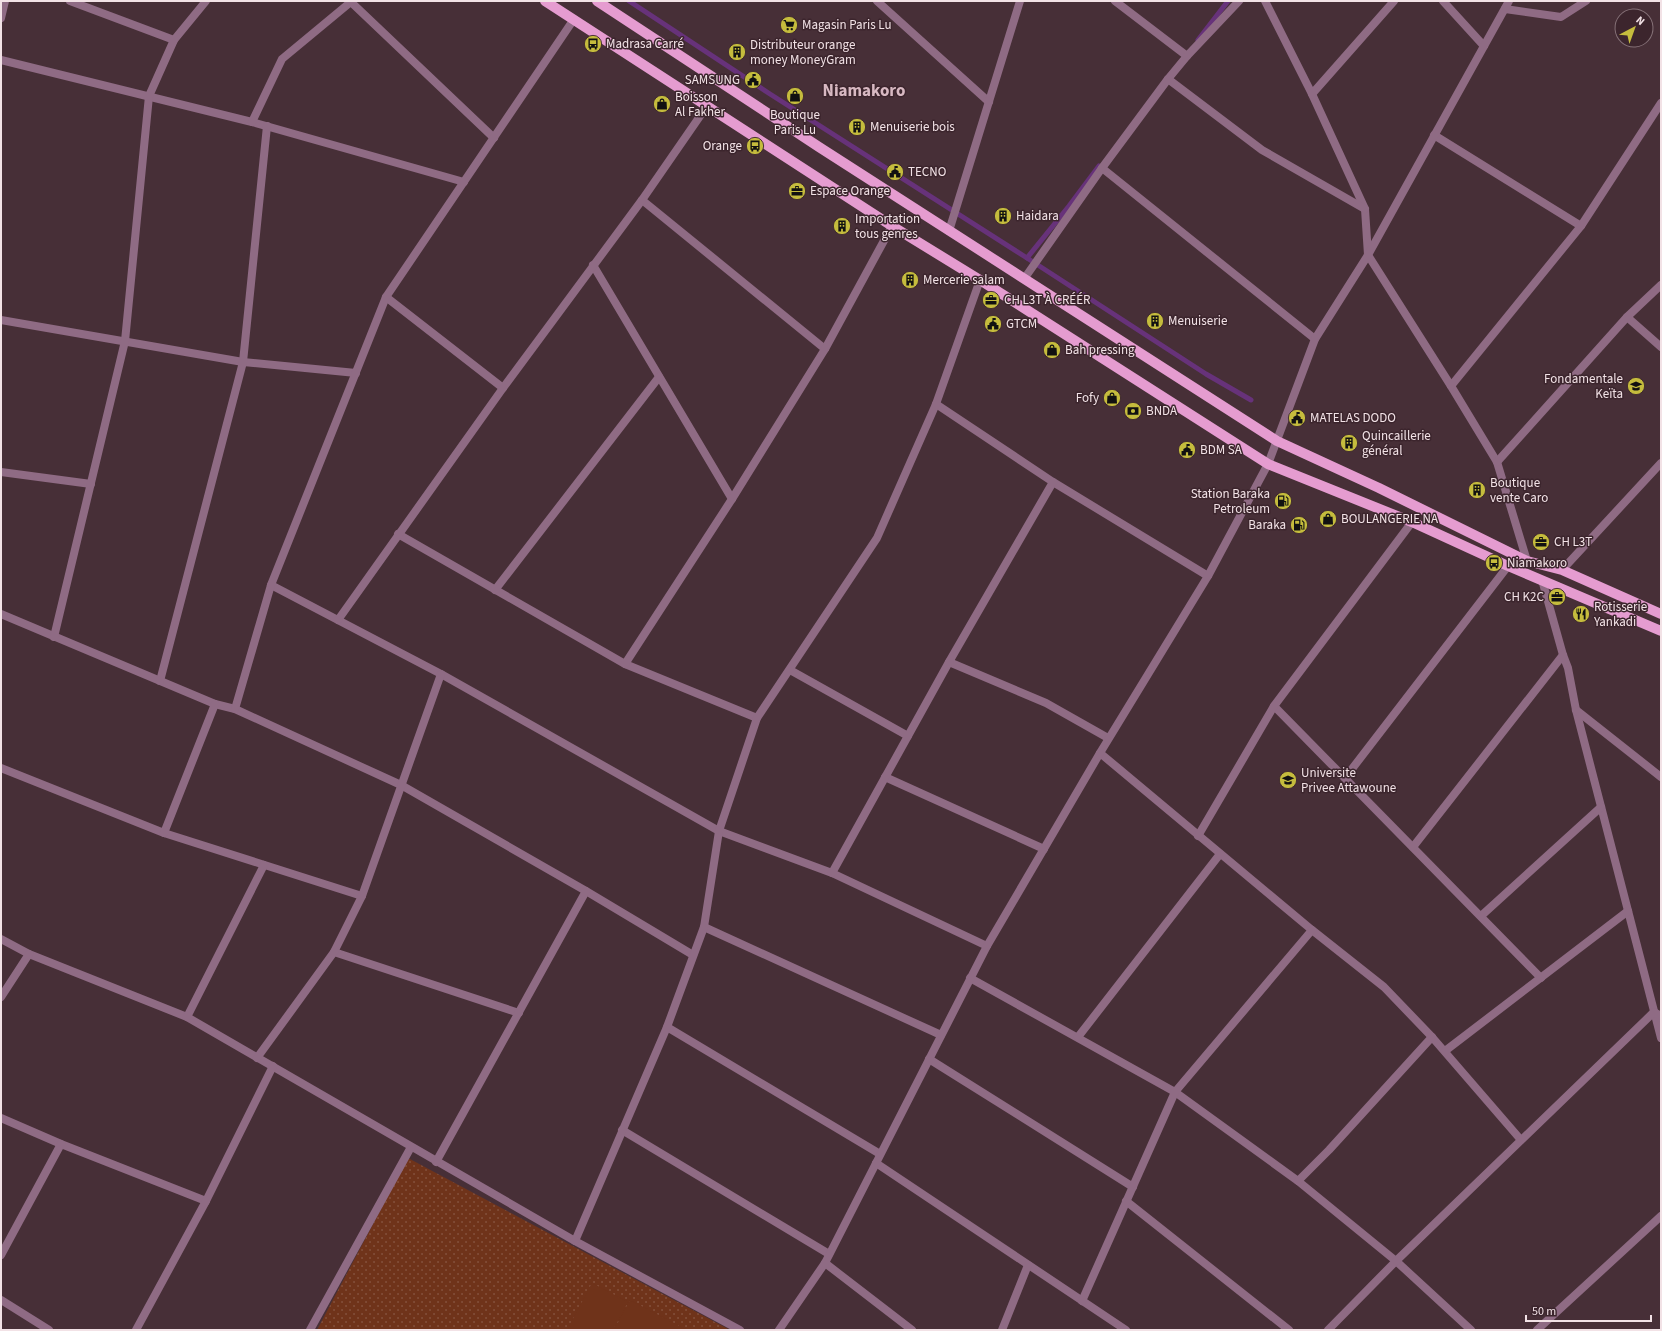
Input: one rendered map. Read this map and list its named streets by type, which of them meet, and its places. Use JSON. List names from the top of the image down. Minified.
{"districts":["Niamakoro"],"places":{"supermarket":["Magasin Paris Lu"],"bus stop":["Madrasa Carré","Orange","Niamakoro"],"building":["Distributeur orange money MoneyGram","Menuiserie bois","Haidara","Importation tous genres","Mercerie salam","Menuiserie","Quincaillerie général","Boutique vente Caro"],"public building":["SAMSUNG","TECNO","GTCM","MATELAS DODO","BDM SA"],"shop":["Boutique Paris Lu","Boisson Al Fakher","Bah pressing","Fofy","BOULANGERIE NA"],"office":["Espace Orange","CH L3T À CRÉÉR","CH L3T","CH K2C"],"school or university":["Fondamentale Keïta","Universite Privee Attawoune"],"bank":["BNDA"],"fuel station":["Station Baraka Petroleum","Baraka"],"restaurant":["Rotisserie Yankadi"]},"scale_bar":"50 m","north":"top right"}
